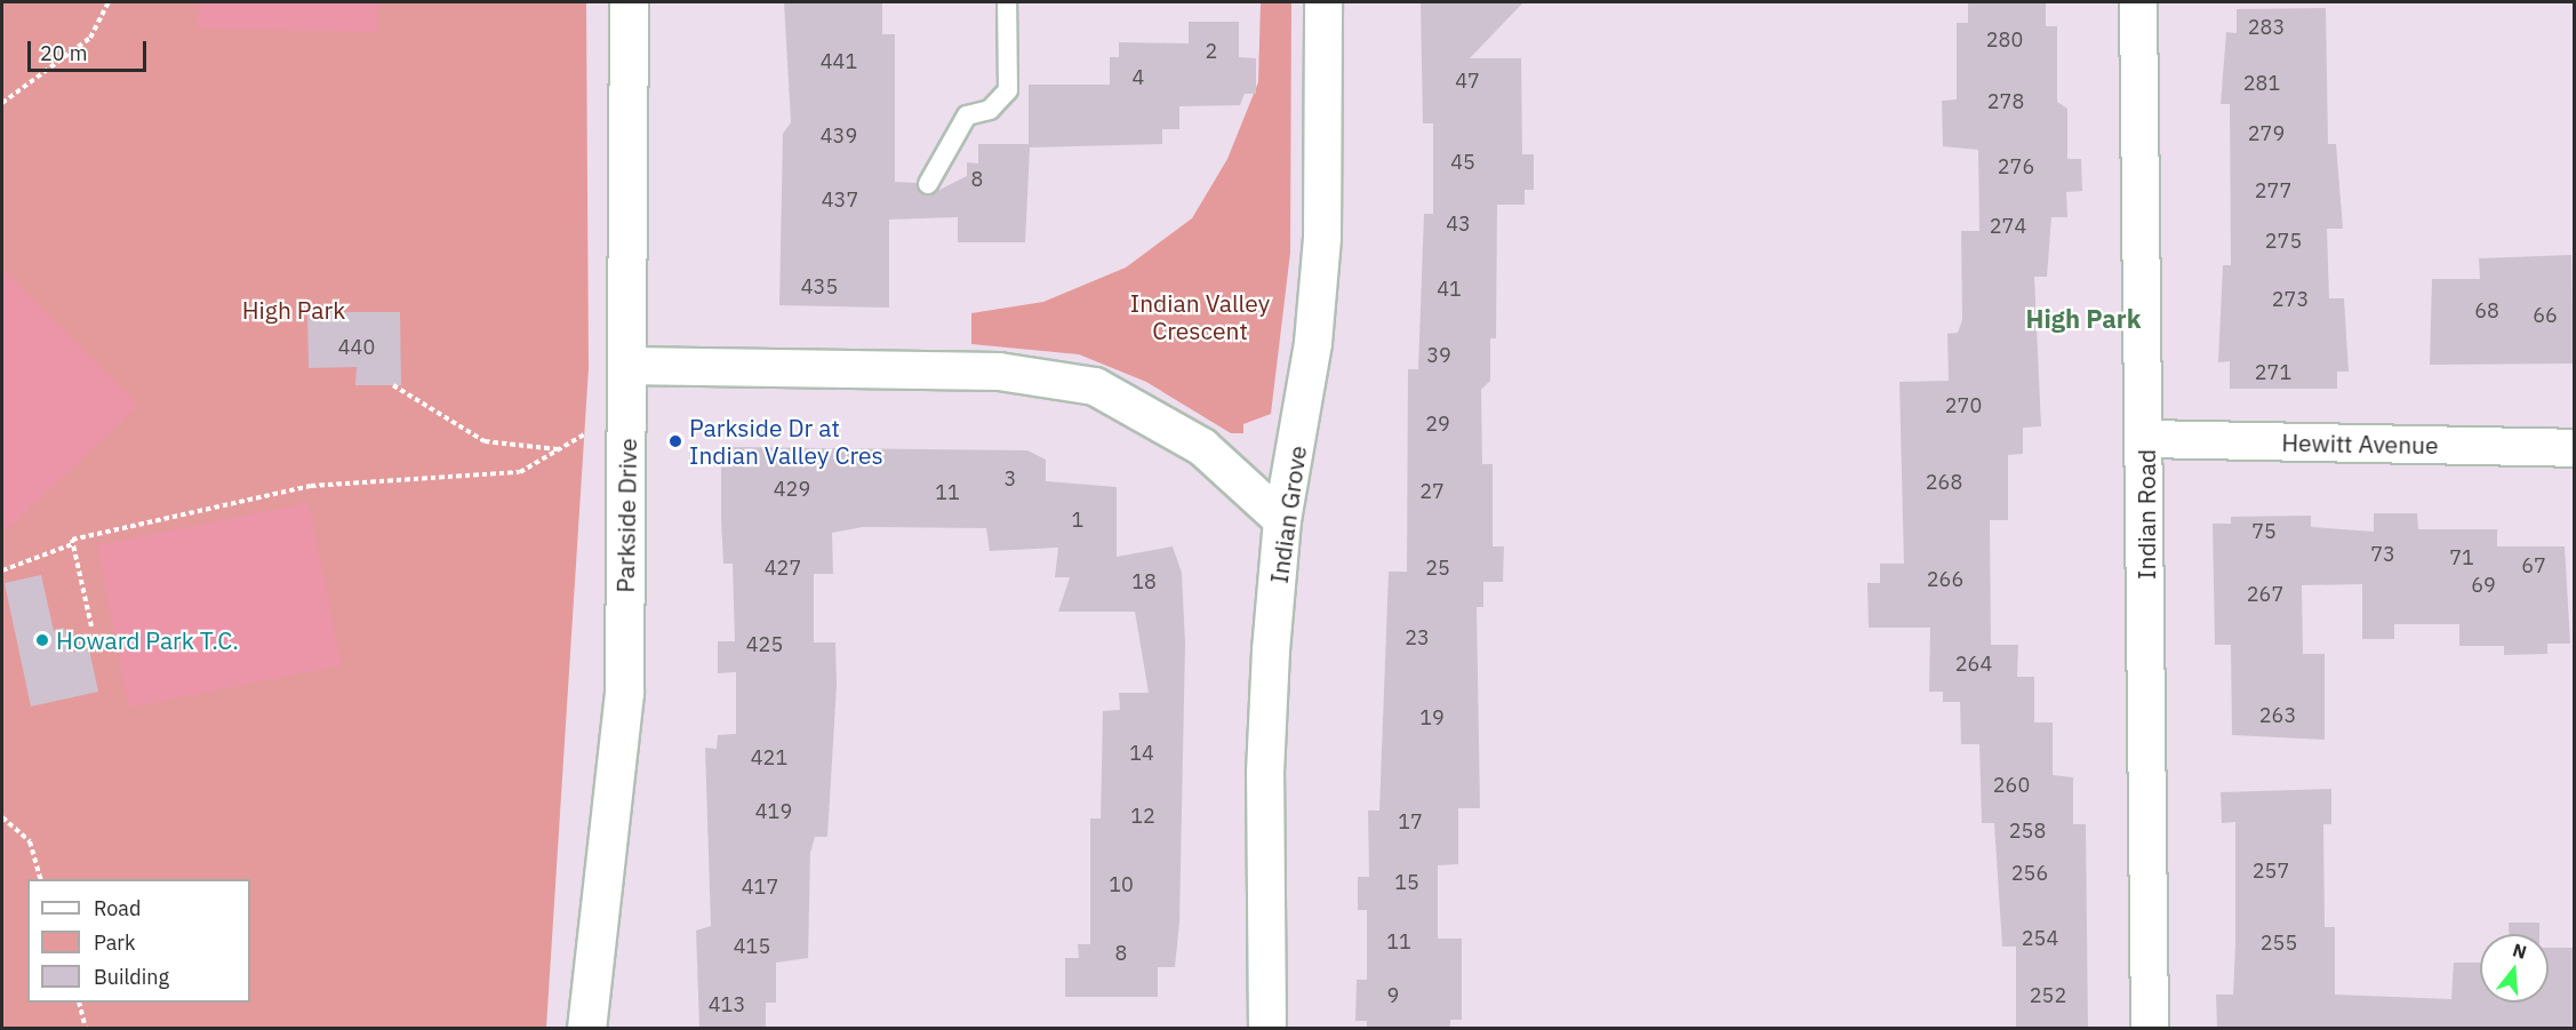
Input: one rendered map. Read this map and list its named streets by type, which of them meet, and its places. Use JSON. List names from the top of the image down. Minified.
{"streets":{"main road":["Parkside Drive"],"street":["Hewitt Avenue","Indian Grove","Indian Road"]},"crossings":[["Hewitt Avenue","Indian Road"]],"districts":["High Park"],"parks":["Indian Valley Crescent","High Park"],"places":["Parkside Dr at Indian Valley Cres","Howard Park T.C."],"house_numbers":["283","280","2","441","4","47","281","278","279","439","45","276","8","277","437","43","274","275","435","41","273","68","66","440","39","271","270","29","3","268","429","27","11","1","75","73","71","67","427","25","266","18","69","267","23","425","264","263","19","14","421","260","419","12","17","258","257","256","15","10","417","254","11","255","415","8","9","252","413"],"legend":["Road","Park","Building"],"scale_bar":"20 m","north":"top"}
